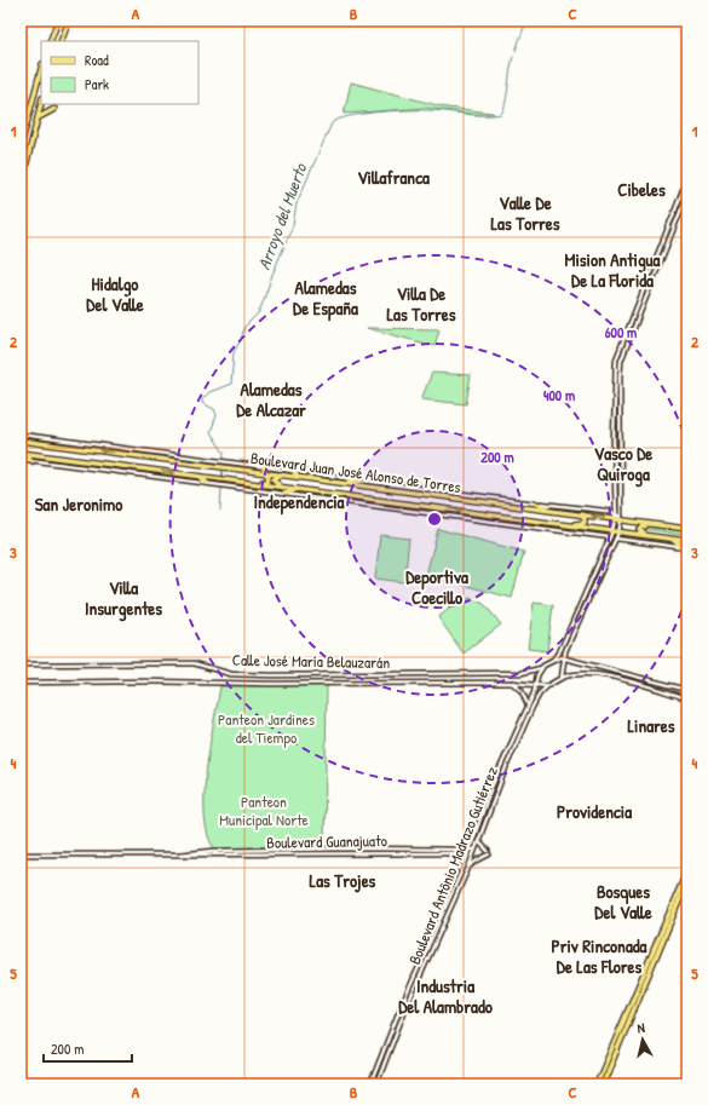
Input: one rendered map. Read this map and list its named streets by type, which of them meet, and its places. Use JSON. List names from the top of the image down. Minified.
{"streets":{"main road":["Boulevard Juan José Alonso de Torres"],"street":["Calle José María Belauzarán","Boulevard Guanajuato","Boulevard Antônio Madrazo Gutiérrez"]},"crossings":[["Calle José María Belauzarán","Boulevard Antônio Madrazo Gutiérrez"],["Boulevard Guanajuato","Boulevard Antônio Madrazo Gutiérrez"]],"districts":["Villafranca","Cibeles","Valle De Las Torres","Mision Antigua De La Florida","Hidalgo Del Valle","Alamedas De España","Villa De Las Torres","Alamedas De Alcazar","Vasco De Quiroga","Independencia","San Jeronimo","Deportiva Coecillo","Villa Insurgentes","Linares","Providencia","Las Trojes","Bosques Del Valle","Priv Rinconada De Las Flores","Industria Del Alambrado"],"water":["Arroyo del Muerto"],"parks":["Panteon Jardines del Tiempo","Panteon Municipal Norte"],"legend":["Road","Park"],"scale_bar":"200 m","north":"top","grid":{"columns":["A","B","C"],"rows":["1","2","3","4","5"]},"rings":["600 m","400 m","200 m"]}
